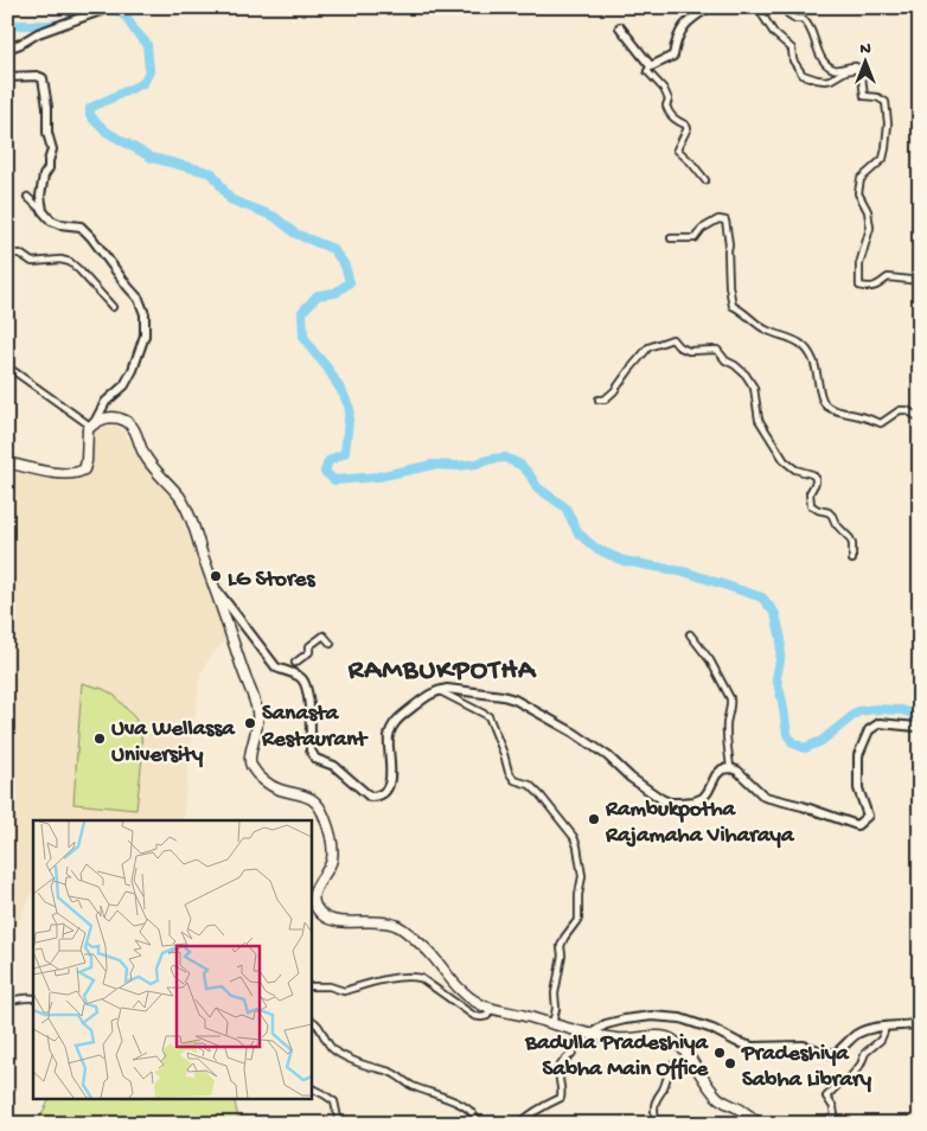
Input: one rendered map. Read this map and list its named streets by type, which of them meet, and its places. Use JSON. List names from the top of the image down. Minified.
{"districts":["RAMBUKPOTHA"],"places":["LG Stores","Sanasta Restaurant","Uva Wellassa University","Rambukpotha Rajamaha Viharaya","Badulla Pradeshiya Sabha Main Office","Pradeshiya Sabha Library"],"north":"top"}
